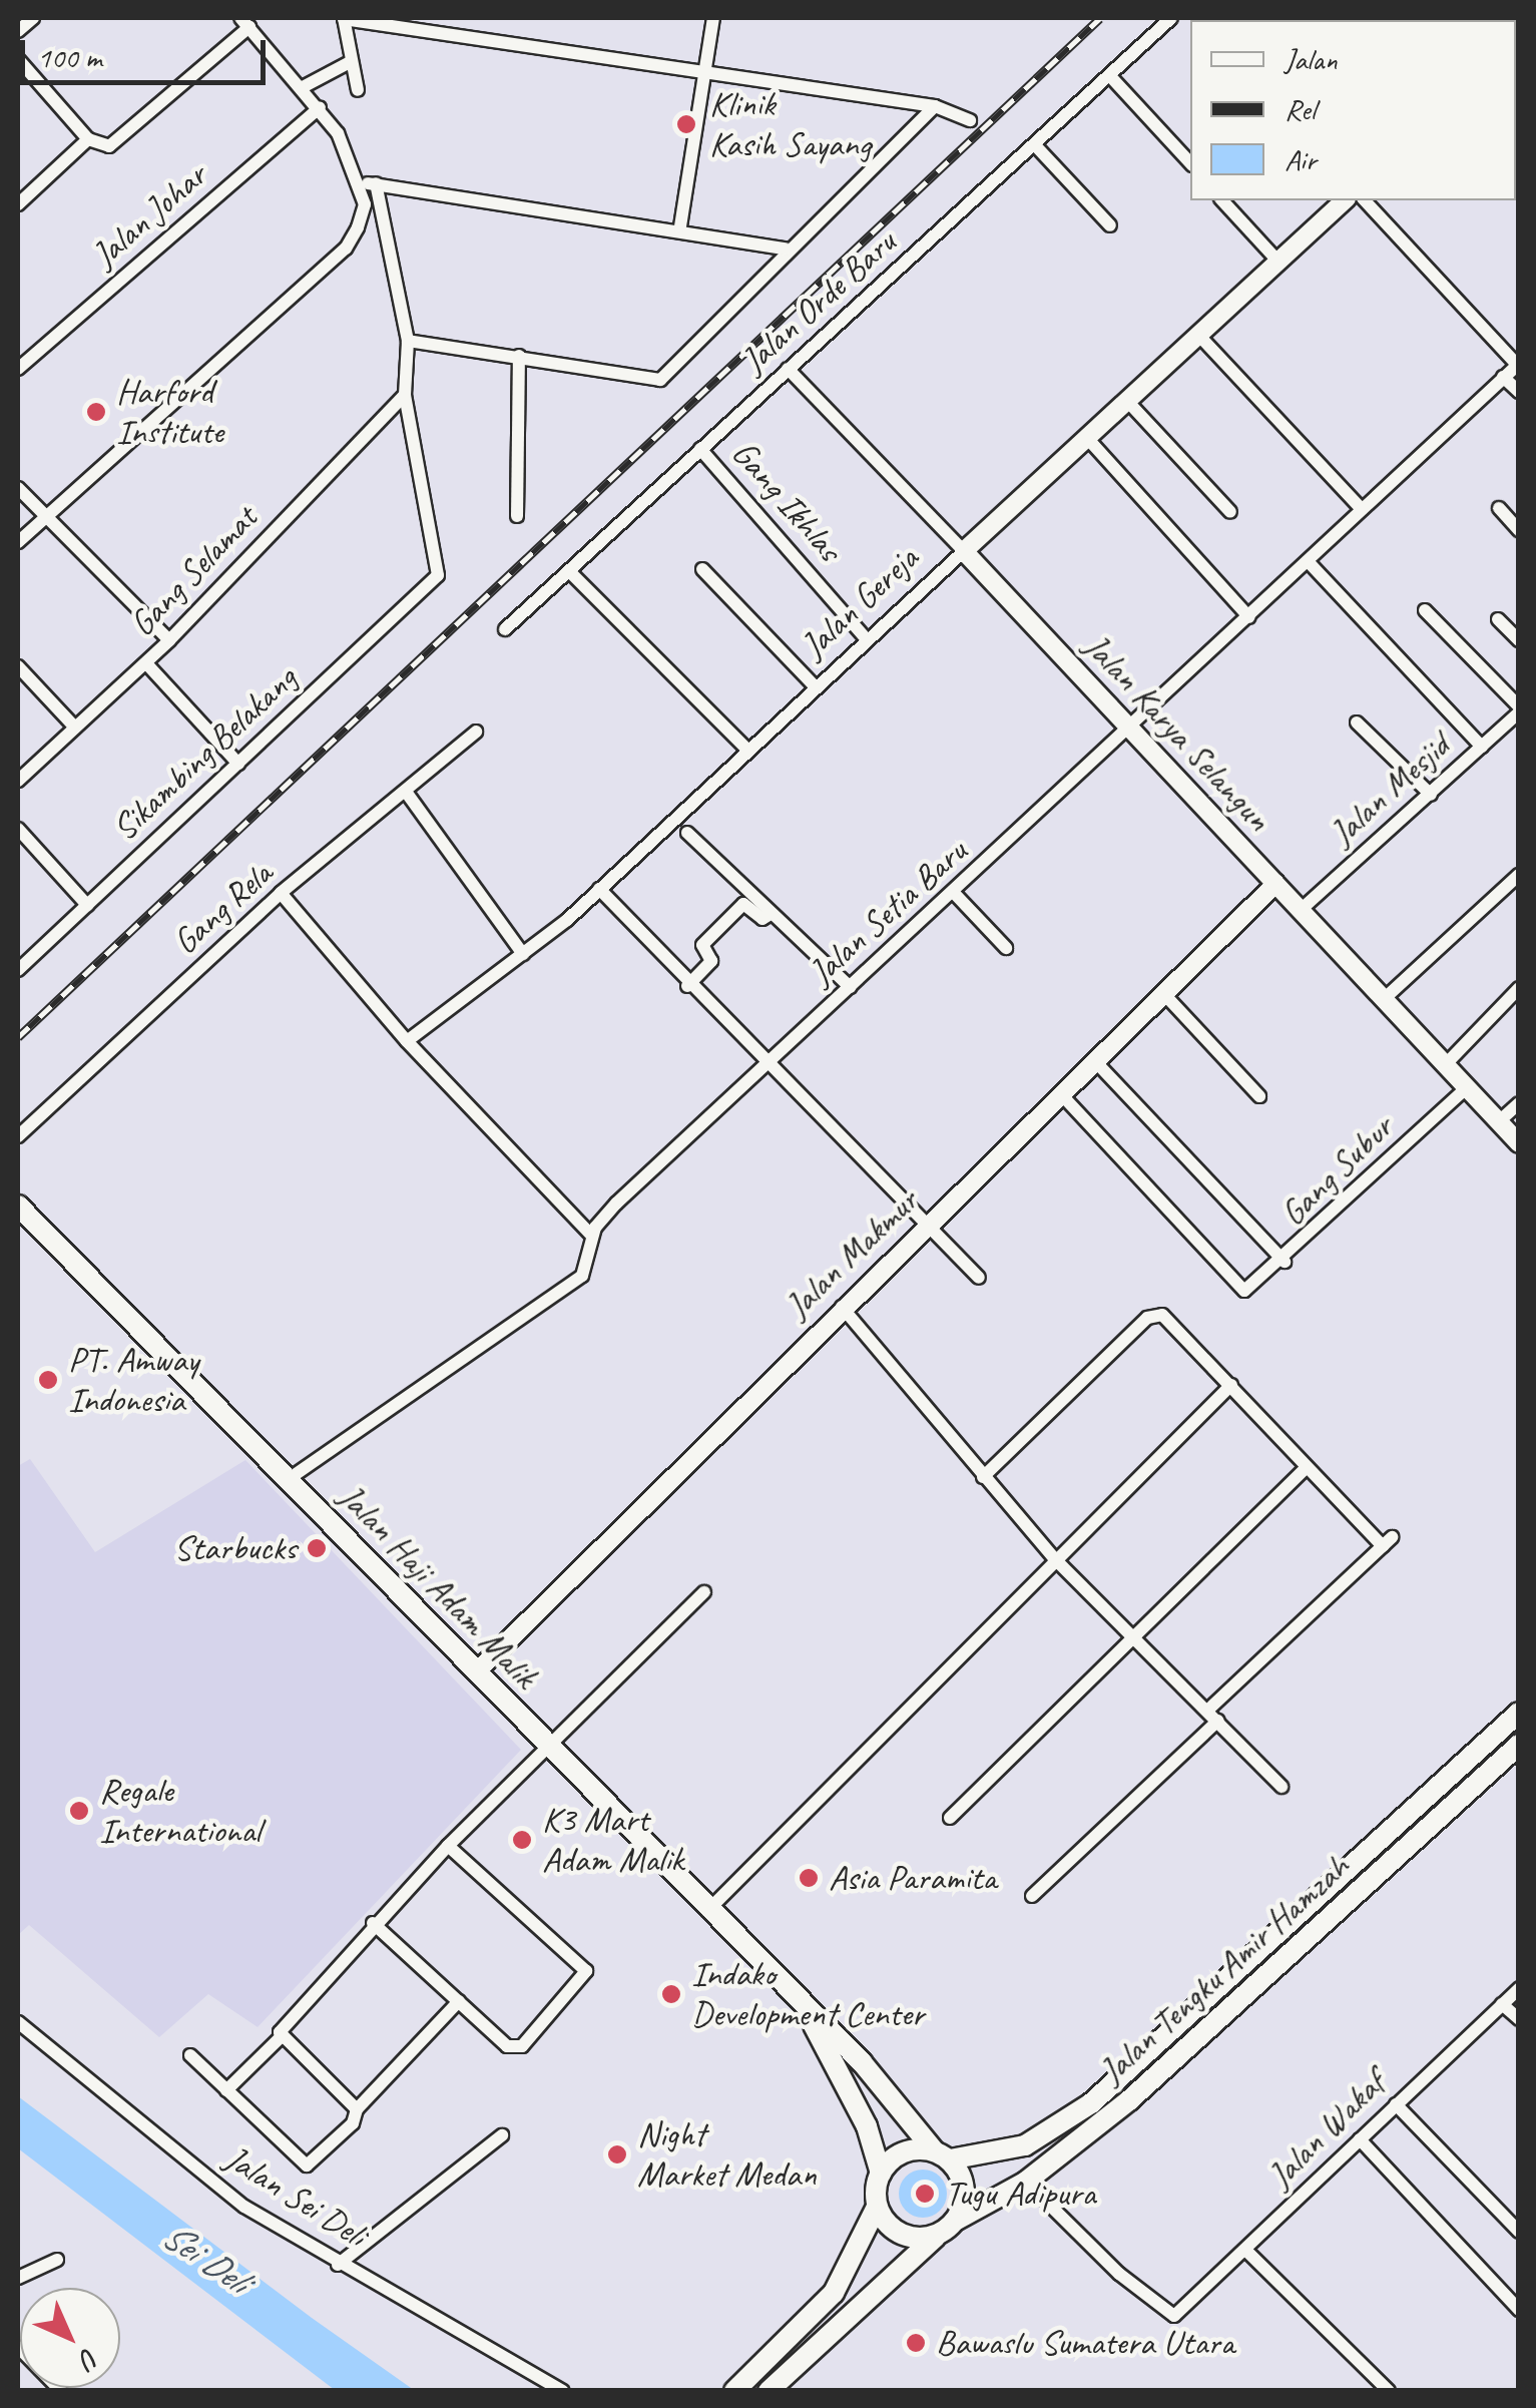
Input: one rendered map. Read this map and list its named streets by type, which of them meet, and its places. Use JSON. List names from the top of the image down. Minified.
{"streets":{"main road":["Jalan Haji Adam Malik","Jalan Tengku Amir Hamzah"],"street":["Jalan Johar","Jalan Orde Baru","Gang Ikhlas","Gang Selamat","Jalan Gereja","Jalan Karya Selangun","Sikambing Belakang","Jalan Mesjid","Gang Rela","Jalan Setia Baru","Gang Subur","Jalan Makmur","Jalan Wakaf","Jalan Sei Deli"]},"crossings":[["Jalan Orde Baru","Gang Ikhlas"],["Jalan Orde Baru","Jalan Karya Selangun"],["Gang Ikhlas","Jalan Gereja"],["Gang Selamat","Sikambing Belakang"],["Jalan Gereja","Jalan Karya Selangun"],["Jalan Karya Selangun","Jalan Mesjid"],["Jalan Karya Selangun","Jalan Setia Baru"],["Jalan Karya Selangun","Gang Subur"],["Jalan Karya Selangun","Jalan Makmur"],["Jalan Setia Baru","Jalan Haji Adam Malik"],["Gang Subur","Jalan Makmur"],["Jalan Makmur","Jalan Haji Adam Malik"],["Jalan Haji Adam Malik","Jalan Tengku Amir Hamzah"],["Jalan Tengku Amir Hamzah","Jalan Wakaf"]],"water":["Sei Deli"],"places":["Klinik Kasih Sayang","Harford Institute","PT. Amway Indonesia","Starbucks","Regale International","K3 Mart Adam Malik","Asia Paramita","Indako Development Center","Night Market Medan","Tugu Adipura","Bawaslu Sumatera Utara"],"legend":["Jalan","Rel","Air"],"scale_bar":"100 m","north":"bottom right"}
